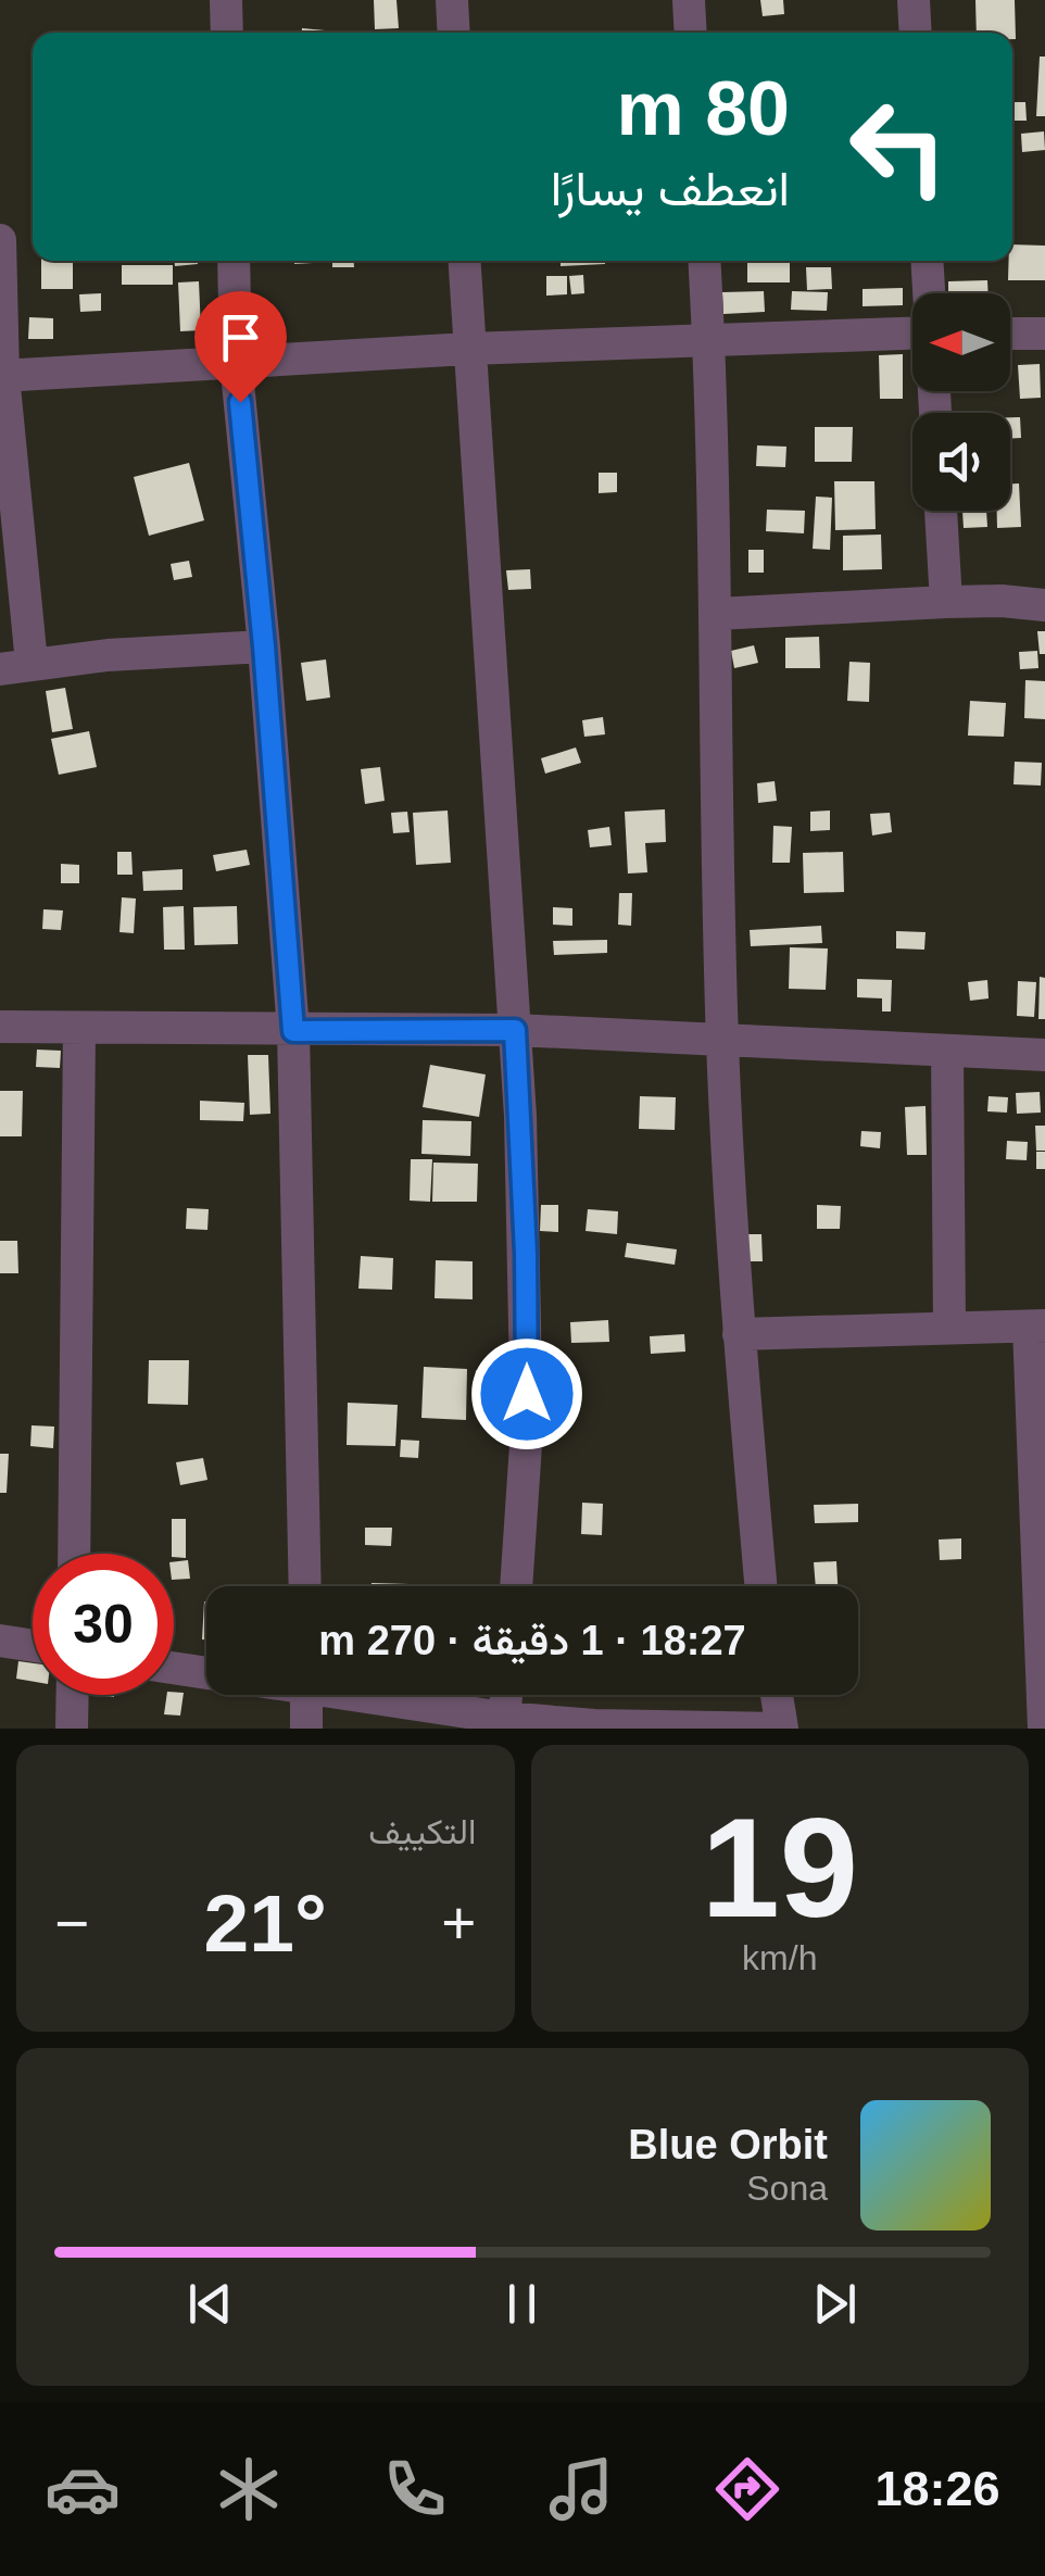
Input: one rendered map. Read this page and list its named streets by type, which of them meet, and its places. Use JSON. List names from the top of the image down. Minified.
{"north":"left","page":{"turn":["80 m","انعطف يسارًا"],"limit":"30","trip":"18:27 · 1 دقيقة · 270 m","tile":[["19","km/h"],"التكييف"],"heat":["−","21°","+"],"song":["Blue Orbit","Sona"],"tabs":"18:26"}}
